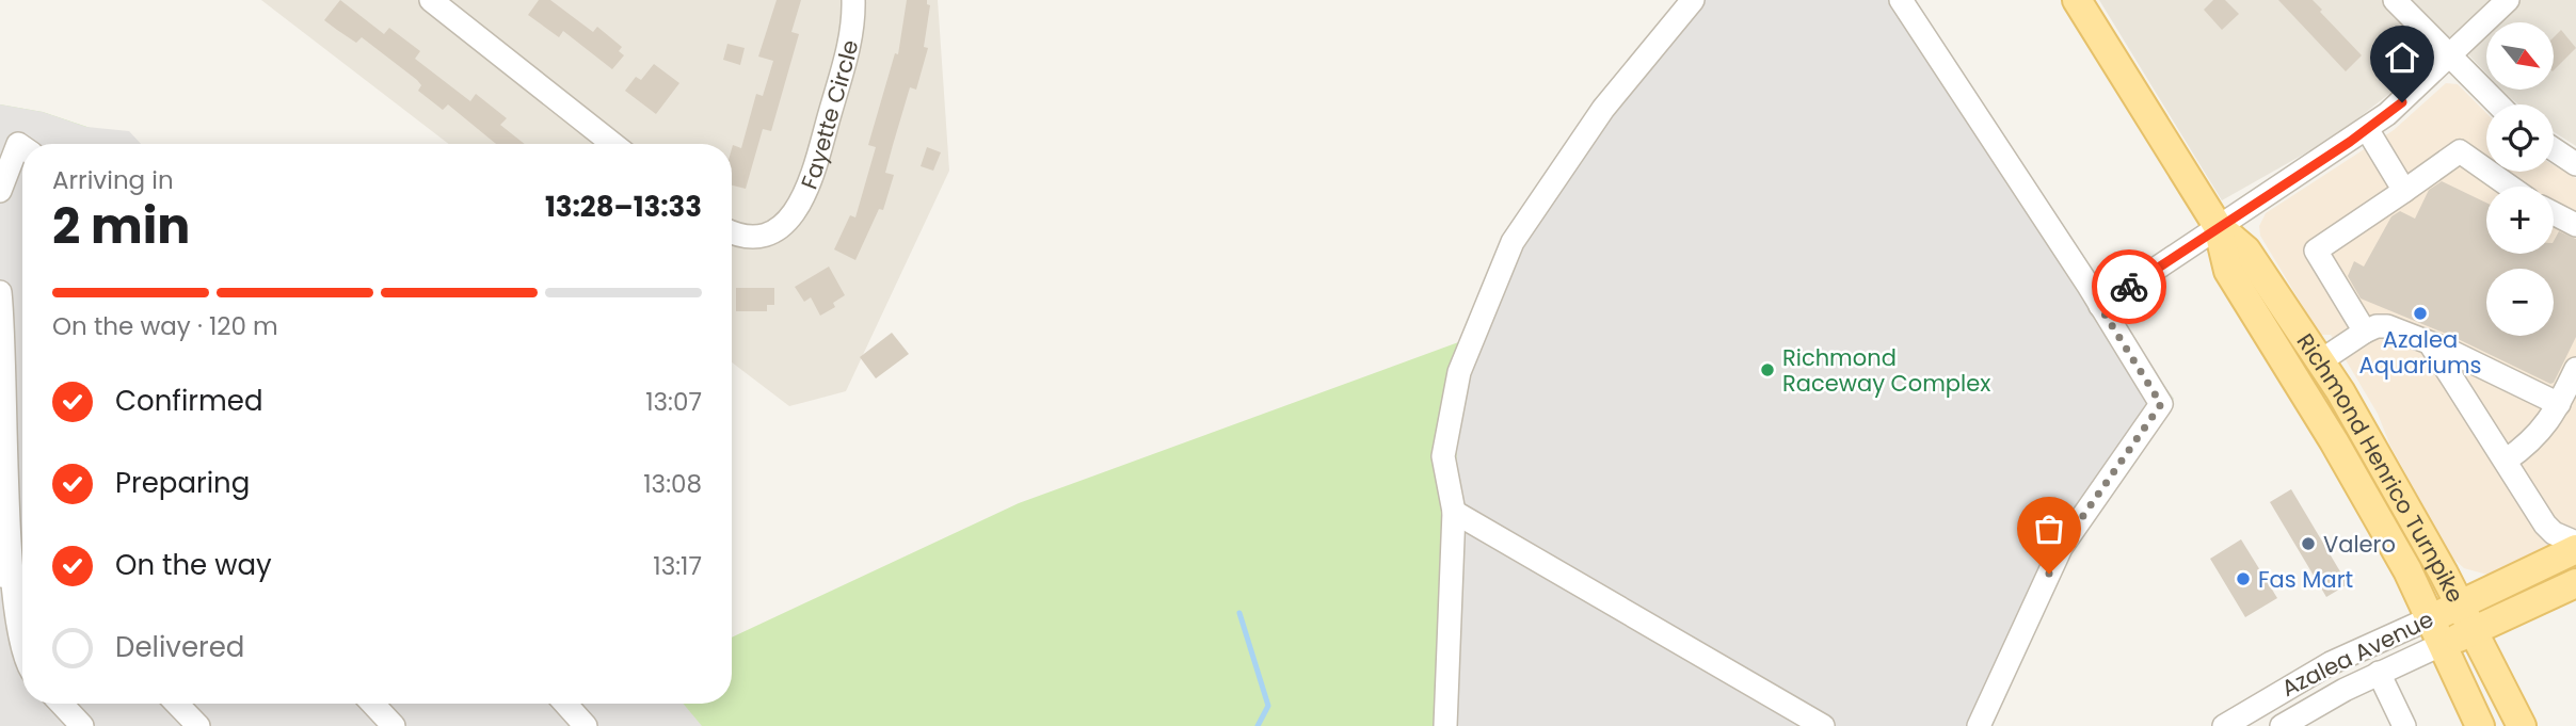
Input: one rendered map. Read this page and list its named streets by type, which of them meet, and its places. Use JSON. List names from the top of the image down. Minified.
{"streets":{"main road":["Richmond Henrico Turnpike","Azalea Avenue"],"street":["Fayette Circle"]},"crossings":[["Richmond Henrico Turnpike","Azalea Avenue"]],"places":["Azalea Aquariums","Richmond Raceway Complex","Valero","Fas Mart"],"north":"bottom right","page":{"map_buttons":["+","−"],"heading":["2 min","Arriving in","13:28–13:33"],"bar":"On the way · 120 m","list":[["Confirmed","13:07"],["Preparing","13:08"],["On the way","13:17"],"Delivered"]}}
